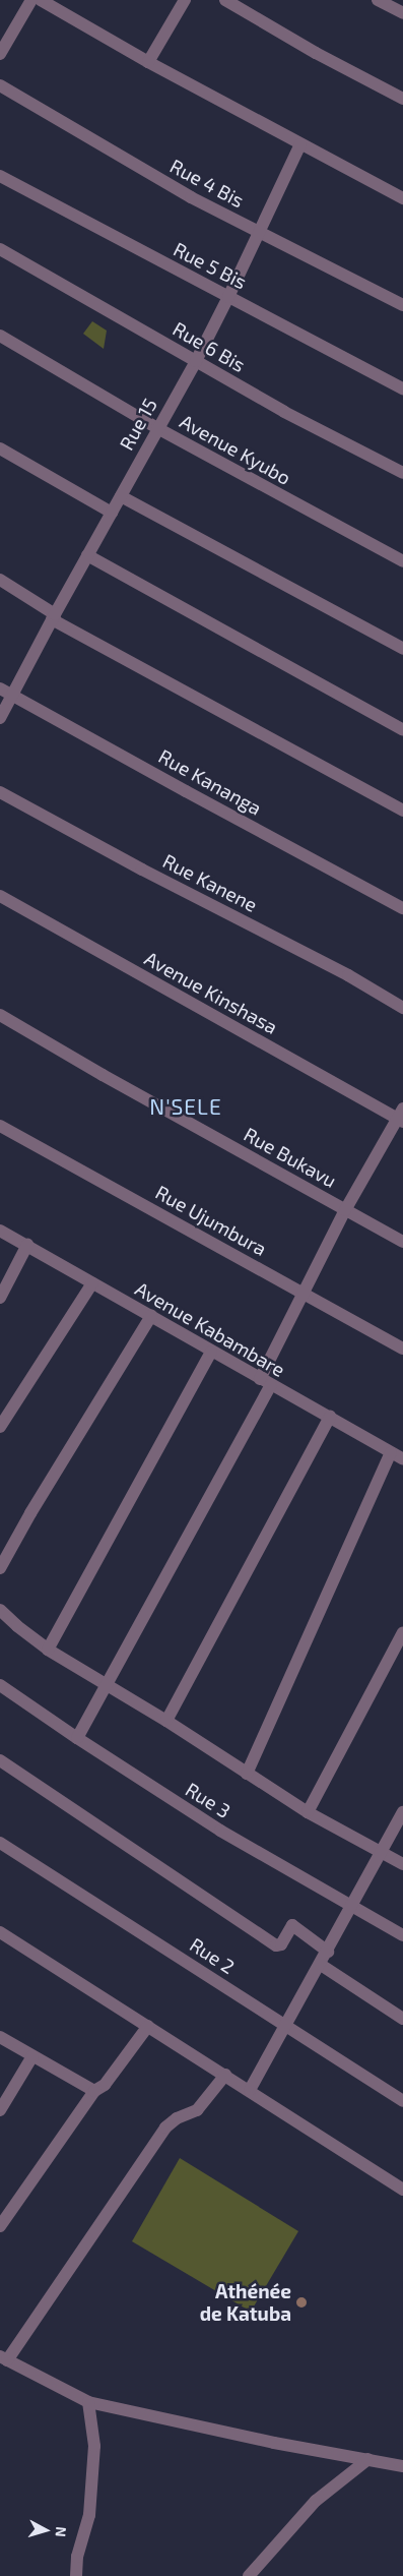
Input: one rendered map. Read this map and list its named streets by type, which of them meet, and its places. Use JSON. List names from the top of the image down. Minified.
{"streets":{"street":["Rue 4 Bis","Rue 5 Bis","Rue 6 Bis","Rue 15","Avenue Kyubo","Rue Kananga","Rue Kanene","Avenue Kinshasa","Rue Bukavu","Rue Ujumbura","Avenue Kabambare","Rue 3","Rue 2"]},"crossings":[["Rue 4 Bis","Rue 15"],["Rue 5 Bis","Rue 15"],["Rue 6 Bis","Rue 15"],["Rue 15","Avenue Kyubo"],["Rue 15","Rue Kananga"]],"districts":["N'SELE"],"places":["Athénée de Katuba"],"north":"right"}
